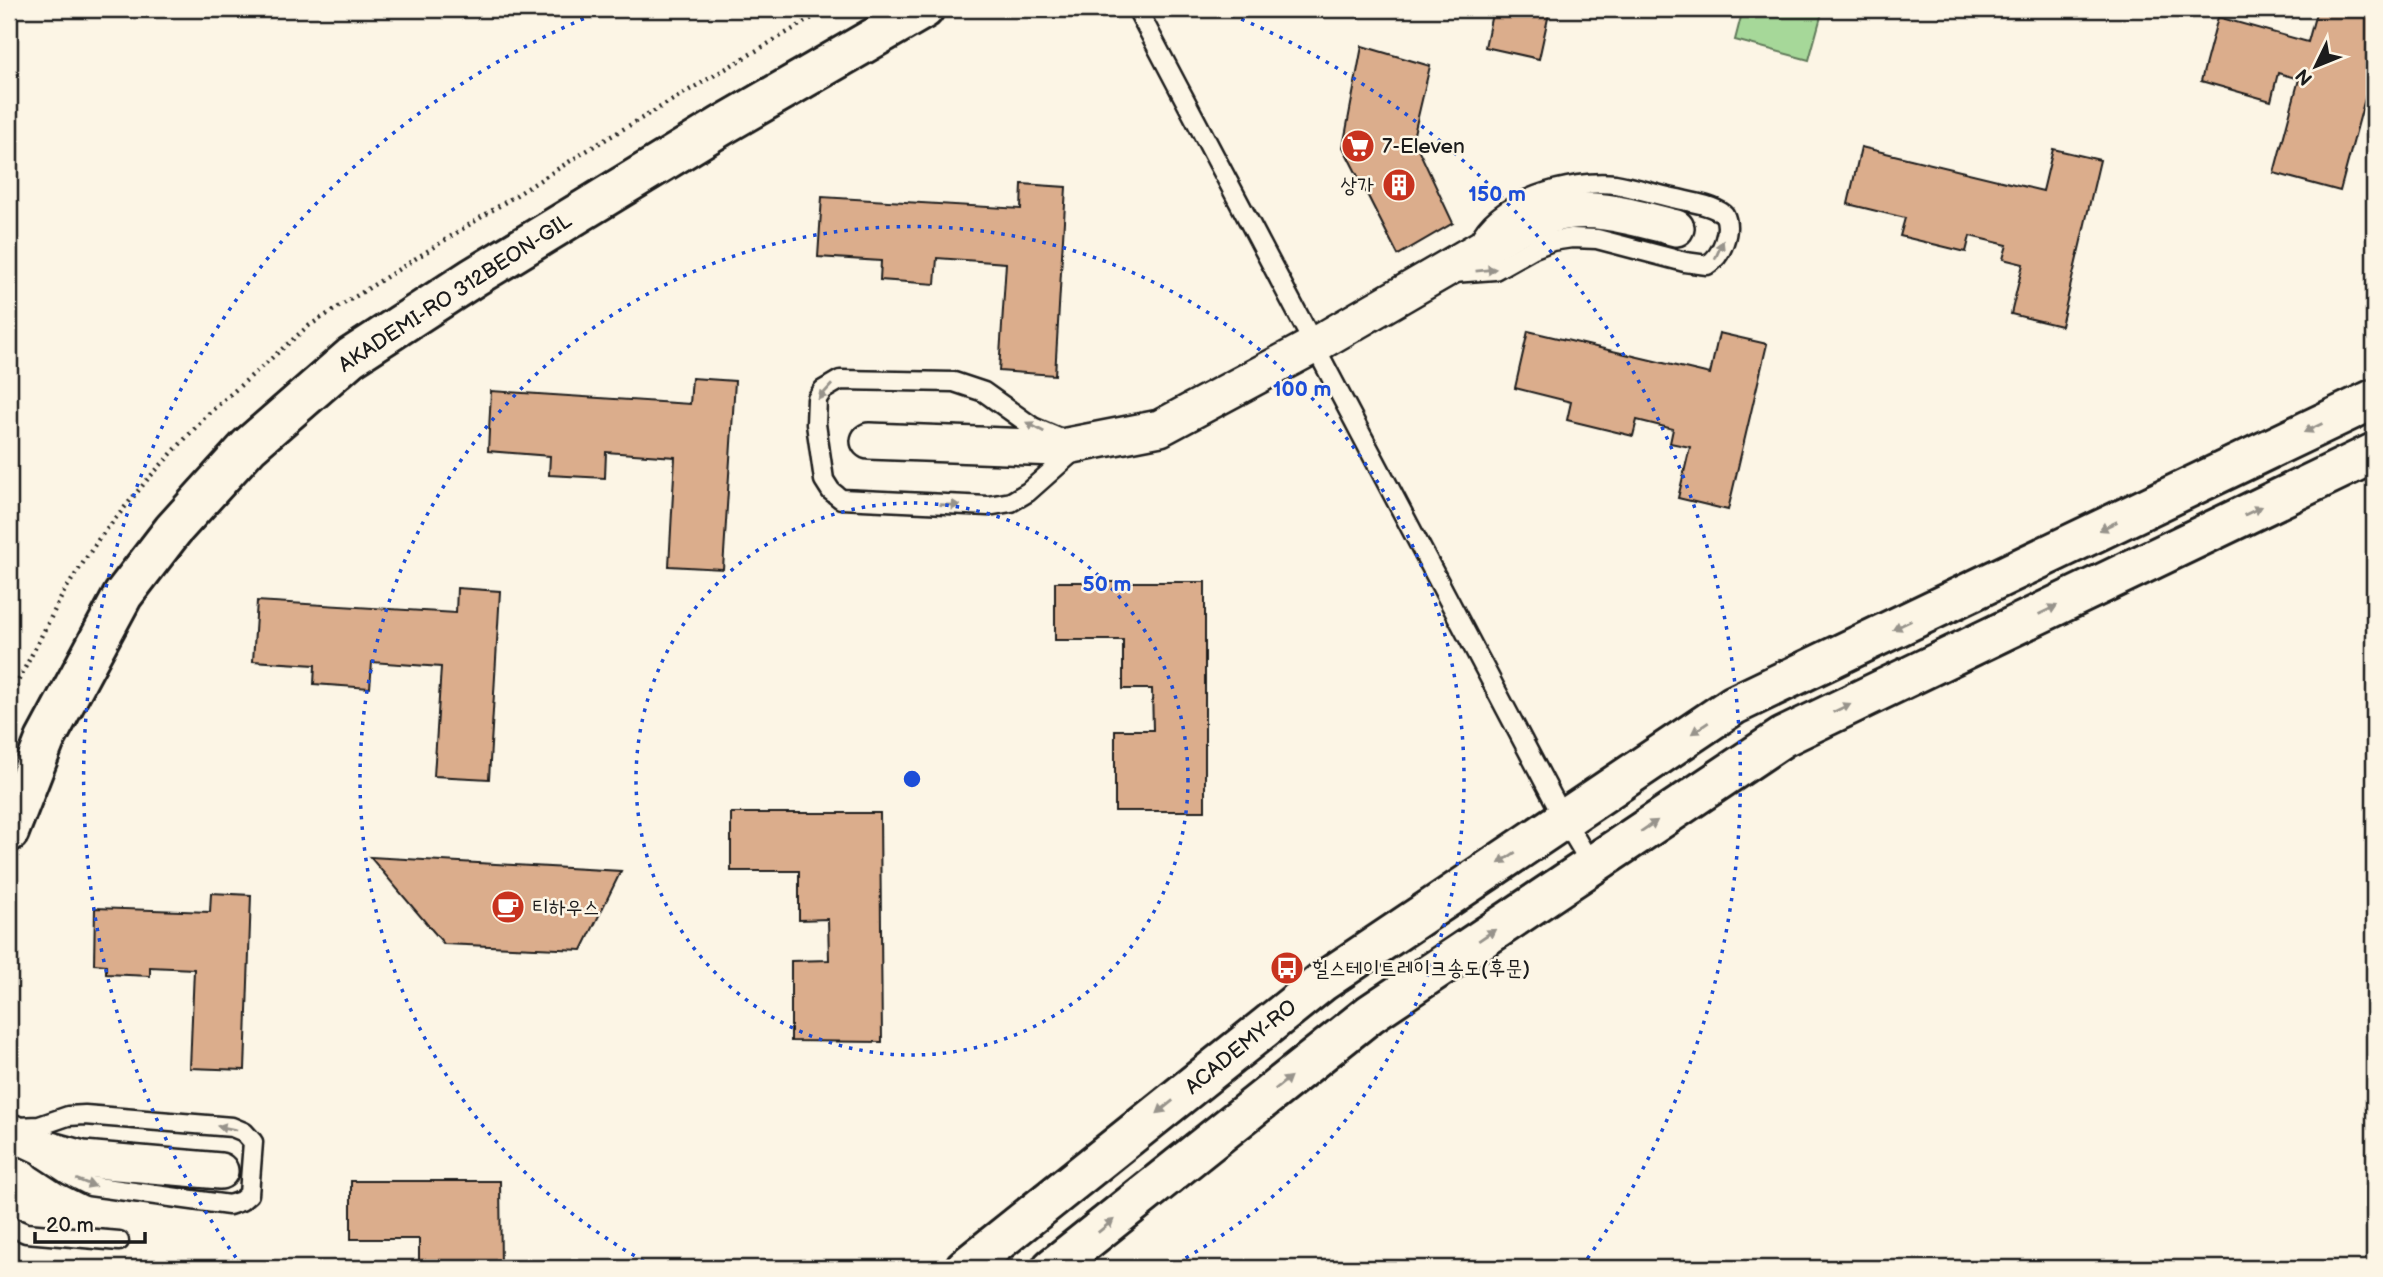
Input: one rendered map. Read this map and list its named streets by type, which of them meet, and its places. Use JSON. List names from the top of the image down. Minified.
{"streets":{"main road":["AKADEMI-RO 312BEON-GIL","ACADEMY-RO"]},"places":{"supermarket":["7-Eleven"],"building":["상가"],"cafe":["티하우스"],"bus stop":["힐스테이트레이크송도(후문)"]},"scale_bar":"20 m","north":"bottom left","rings":["150 m","100 m","50 m"]}
